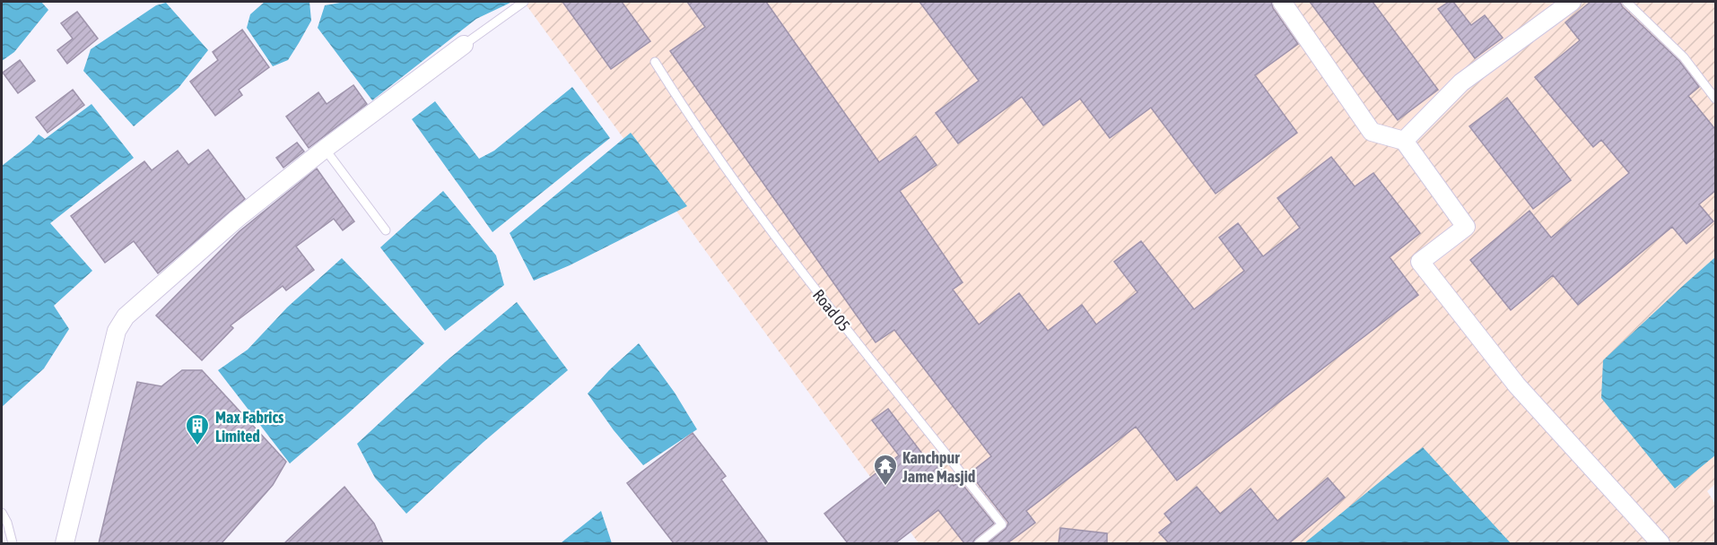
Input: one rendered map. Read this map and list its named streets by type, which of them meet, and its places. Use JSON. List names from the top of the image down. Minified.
{"streets":{"lane":["Road 05"]},"places":{"building":["Max Fabrics Limited"],"temple":["Kanchpur Jame Masjid"]}}
